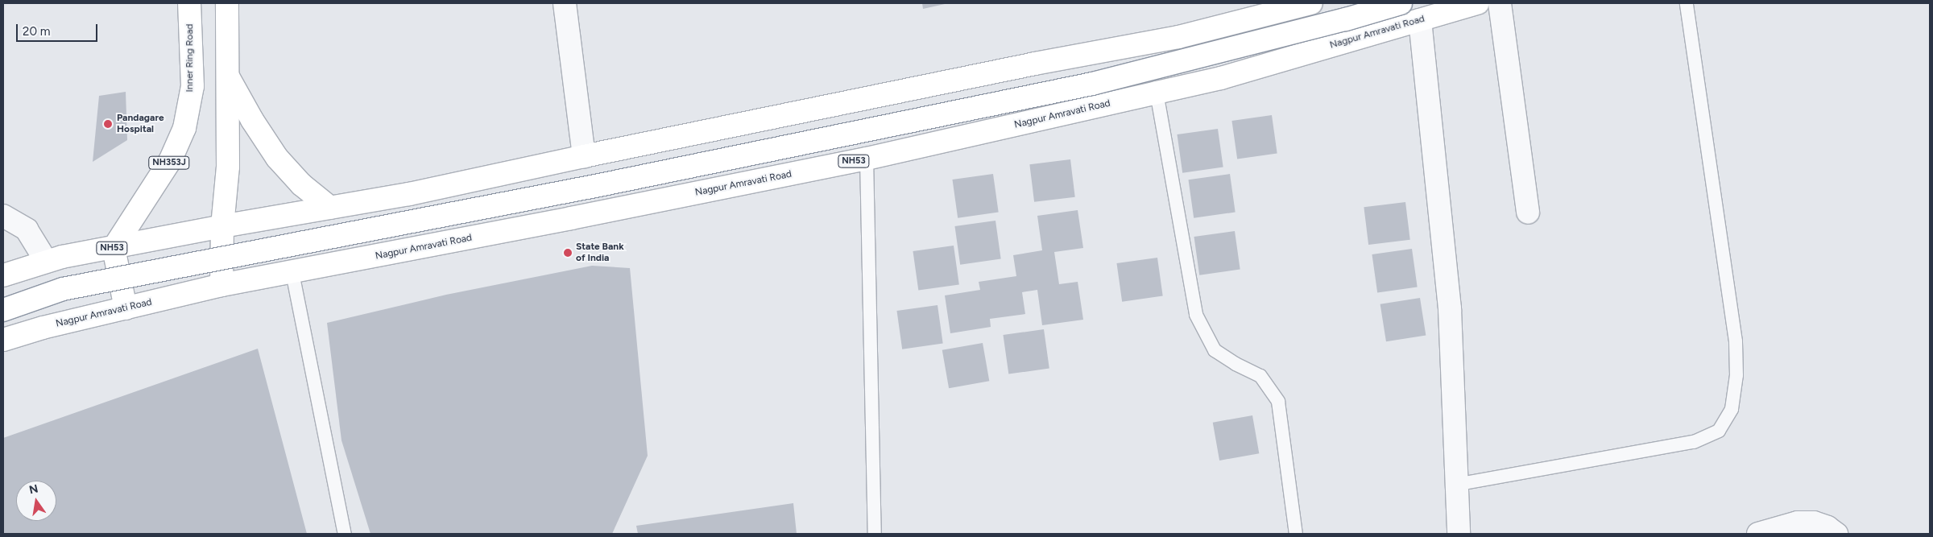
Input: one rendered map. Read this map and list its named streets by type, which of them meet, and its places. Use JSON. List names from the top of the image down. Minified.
{"streets":{"main road":["Nagpur Amravati Road","Inner Ring Road","NH53","NH353J"]},"crossings":[["Inner Ring Road","NH53"]],"places":["Pandagare Hospital","State Bank of India"],"scale_bar":"20 m","north":"top"}
